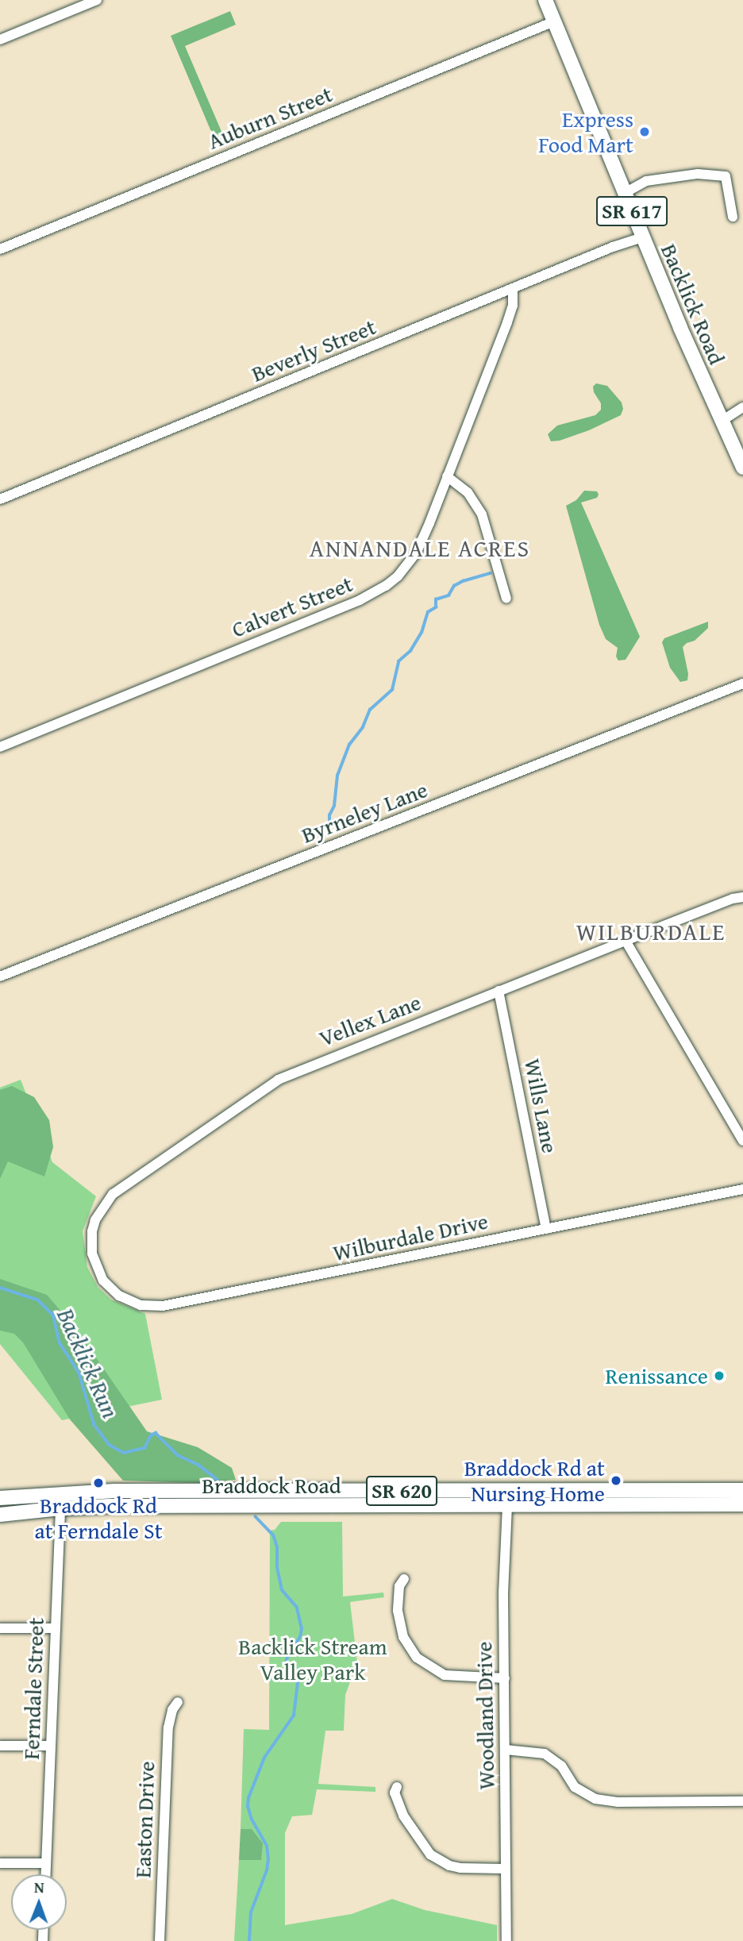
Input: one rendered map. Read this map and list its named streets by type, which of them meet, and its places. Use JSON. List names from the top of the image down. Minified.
{"streets":{"main road":["SR 617","Backlick Road","Braddock Road","SR 620"],"street":["Auburn Street","Beverly Street","Calvert Street","Byrneley Lane","Vellex Lane","Wills Lane","Wilburdale Drive","Ferndale Street","Woodland Drive","Easton Drive"]},"crossings":[["Auburn Street","Backlick Road"],["Backlick Road","Beverly Street"],["Beverly Street","Calvert Street"],["Vellex Lane","Wills Lane"],["Vellex Lane","Wilburdale Drive"],["Wills Lane","Wilburdale Drive"],["Braddock Road","Ferndale Street"],["Braddock Road","Woodland Drive"]],"districts":["ANNANDALE ACRES","WILBURDALE"],"water":["Backlick Run"],"parks":["Backlick Stream Valley Park"],"places":["Express Food Mart","Renissance","Braddock Rd at Nursing Home","Braddock Rd at Ferndale St"],"north":"top"}
